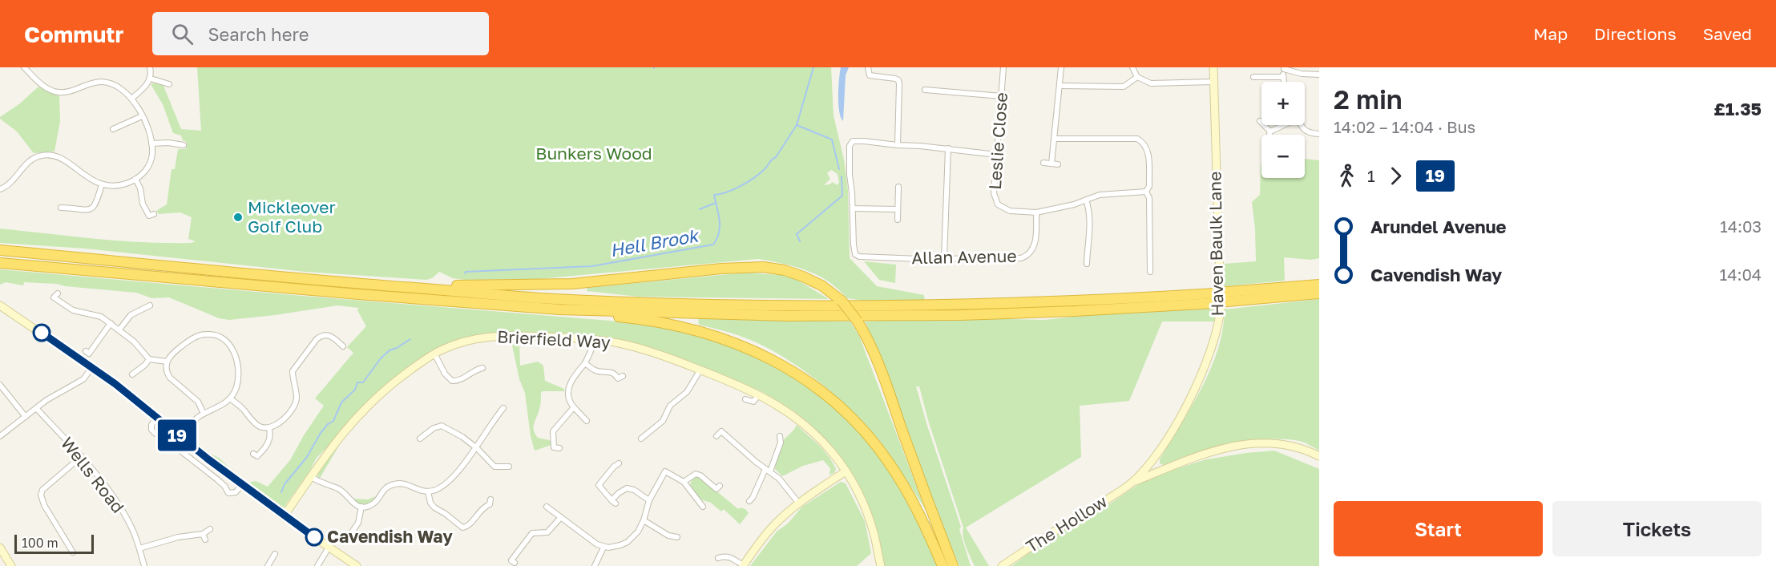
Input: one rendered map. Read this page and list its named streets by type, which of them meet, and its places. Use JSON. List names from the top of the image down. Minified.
{"streets":{"street":["Leslie Close","Haven Baulk Lane","Allan Avenue","Brierfield Way","Wells Road","The Hollow"]},"crossings":[["Leslie Close","Allan Avenue"],["Haven Baulk Lane","The Hollow"]],"water":["Hell Brook"],"parks":["Bunkers Wood"],"places":["Mickleover Golf Club","Cavendish Way"],"lines":["bus line 19"],"scale_bar":"100 m","page":{"header":"Commutr","search":"Search here","nav":["Map","Directions","Saved"],"on_map":"19","heading":["2 min","14:02 – 14:04 · Bus","£1.35"],"map_buttons":["+","−"],"legs":["1","19"],"list":[{"name":"Arundel Avenue","value":"14:03"},{"name":"Cavendish Way","value":"14:04"}],"buttons":["Start","Tickets"],"scale":"100 m"}}
